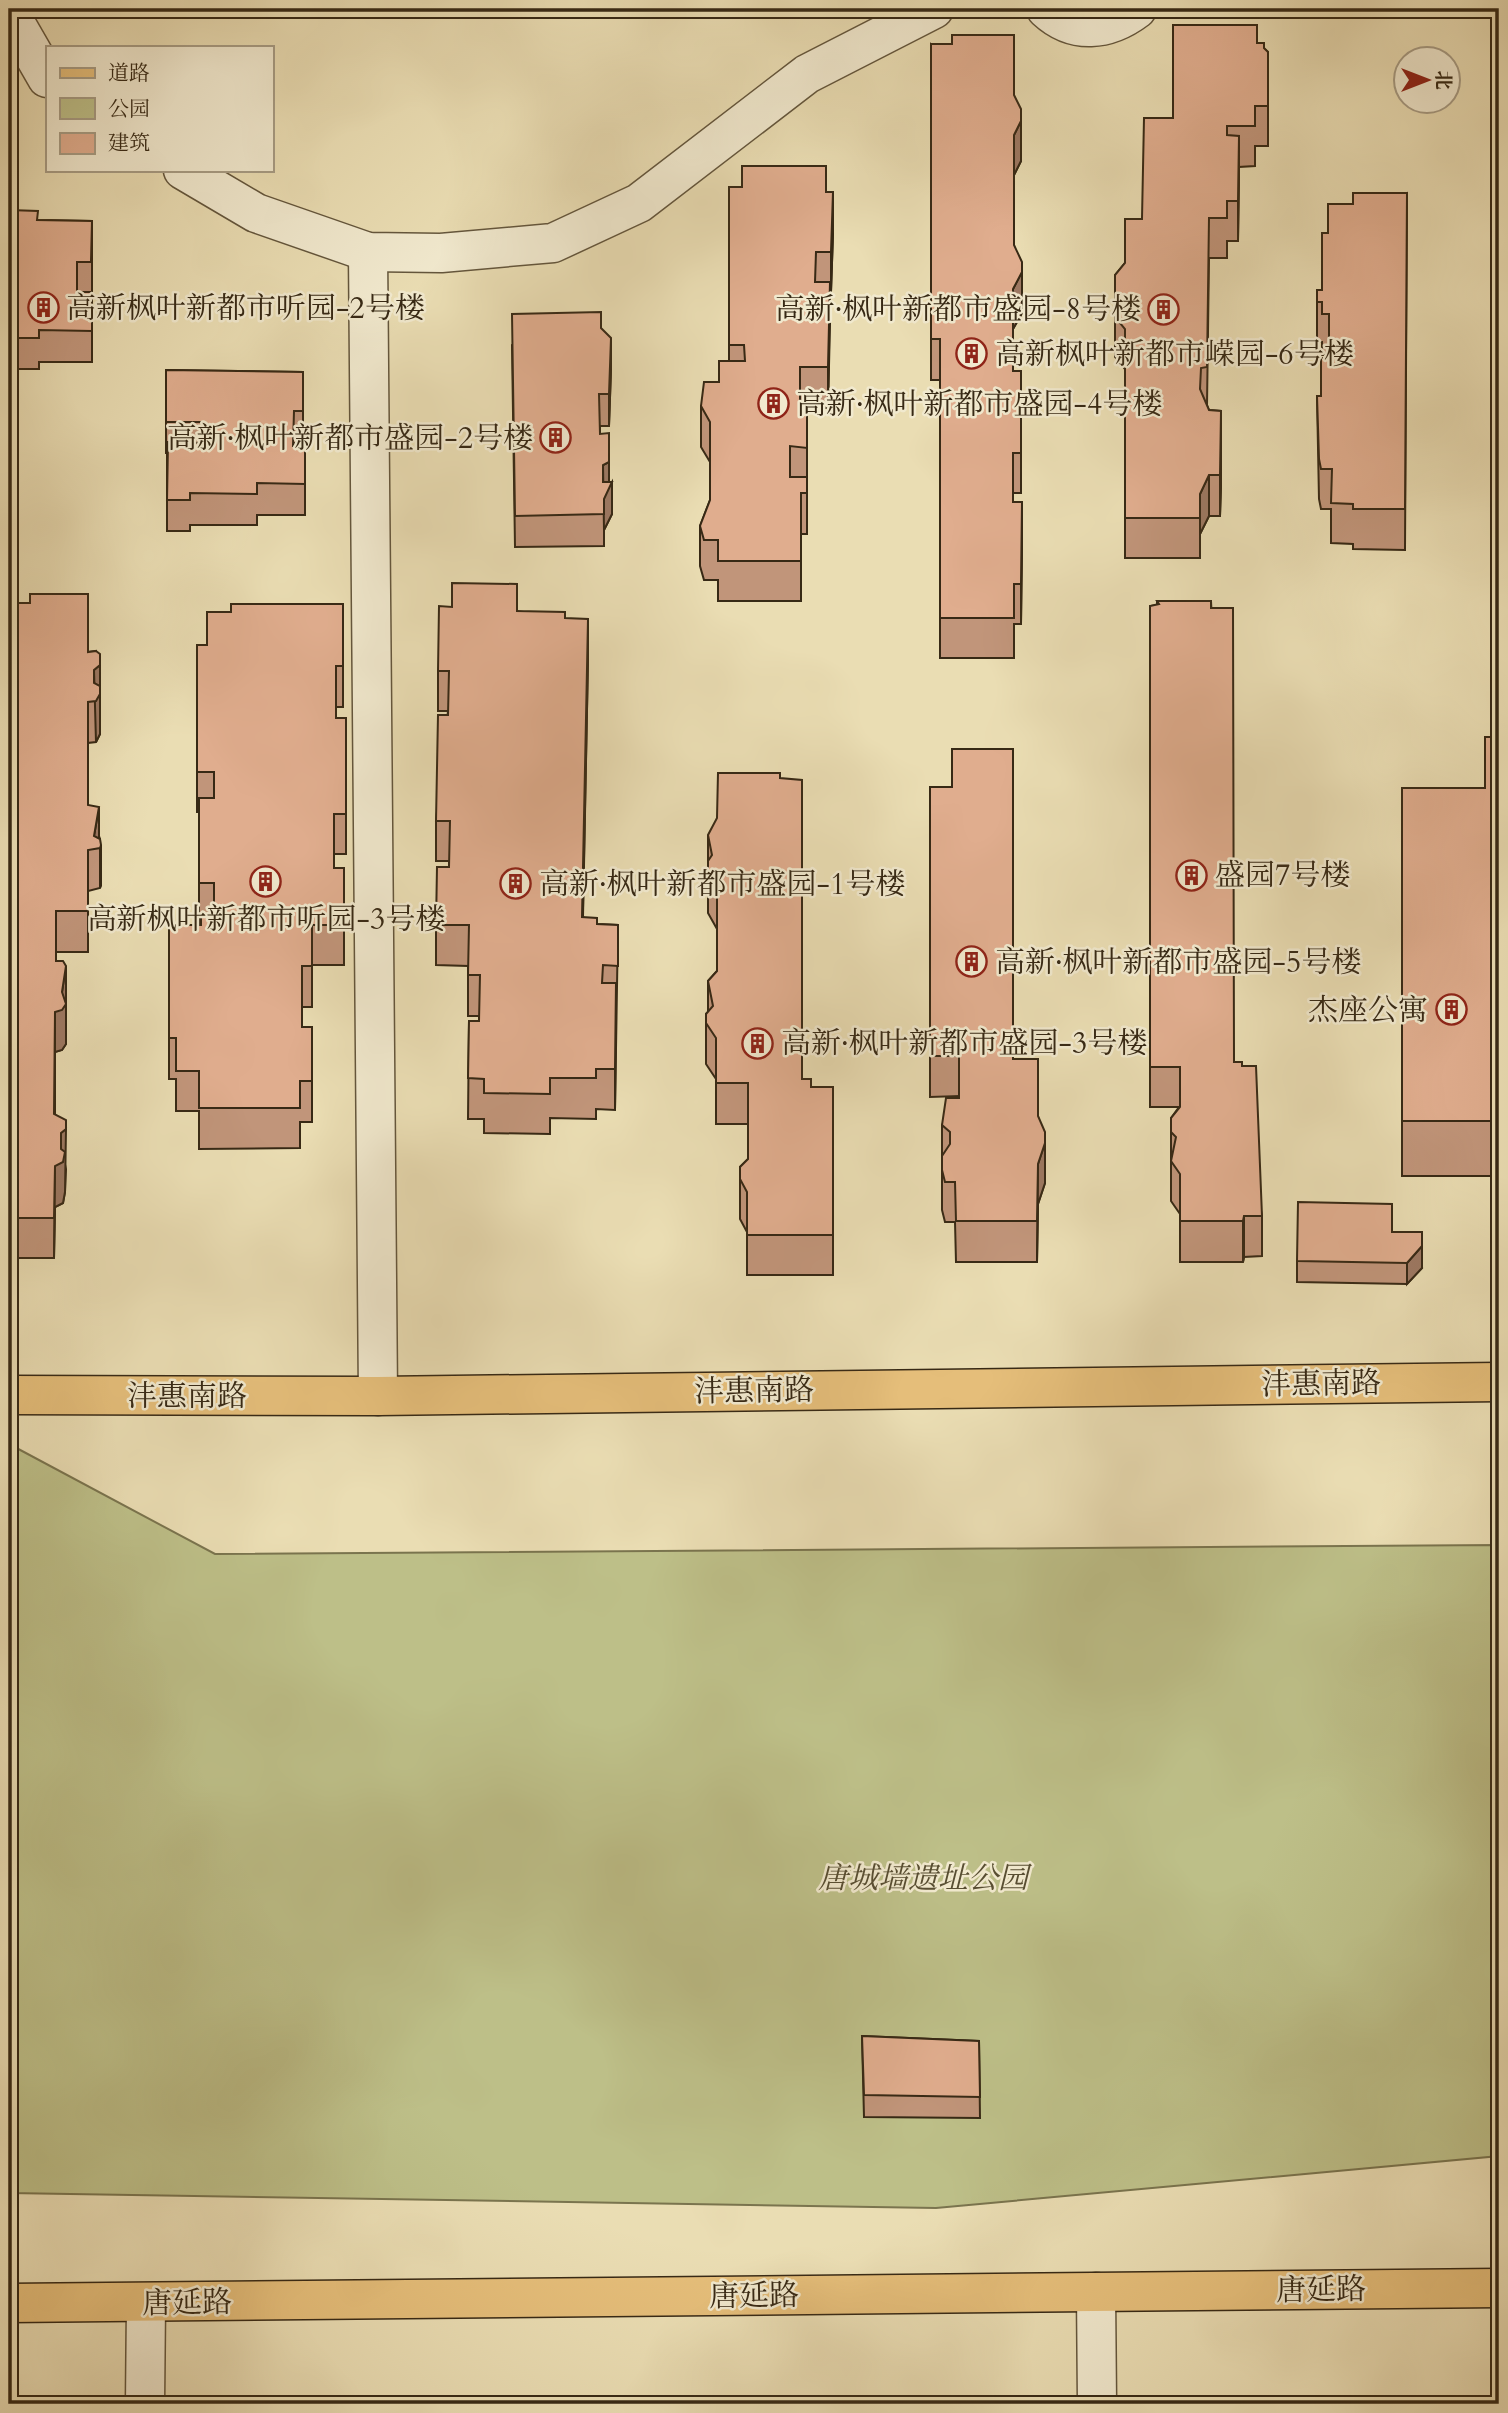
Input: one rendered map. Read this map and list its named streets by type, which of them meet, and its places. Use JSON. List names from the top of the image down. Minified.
{"streets":{"main road":["沣惠南路","唐延路"]},"parks":["唐城墙遗址公园"],"places":{"building":["高新枫叶新都市听园-2号楼","高新·枫叶新都市盛园-8号楼","高新枫叶新都市嵘园-6号楼","高新·枫叶新都市盛园-4号楼","高新·枫叶新都市盛园-2号楼","盛园7号楼","高新枫叶新都市听园-3号楼","高新·枫叶新都市盛园-1号楼","高新·枫叶新都市盛园-5号楼","杰座公寓","高新·枫叶新都市盛园-3号楼"]},"legend":["道路","公园","建筑"],"north":"right"}
